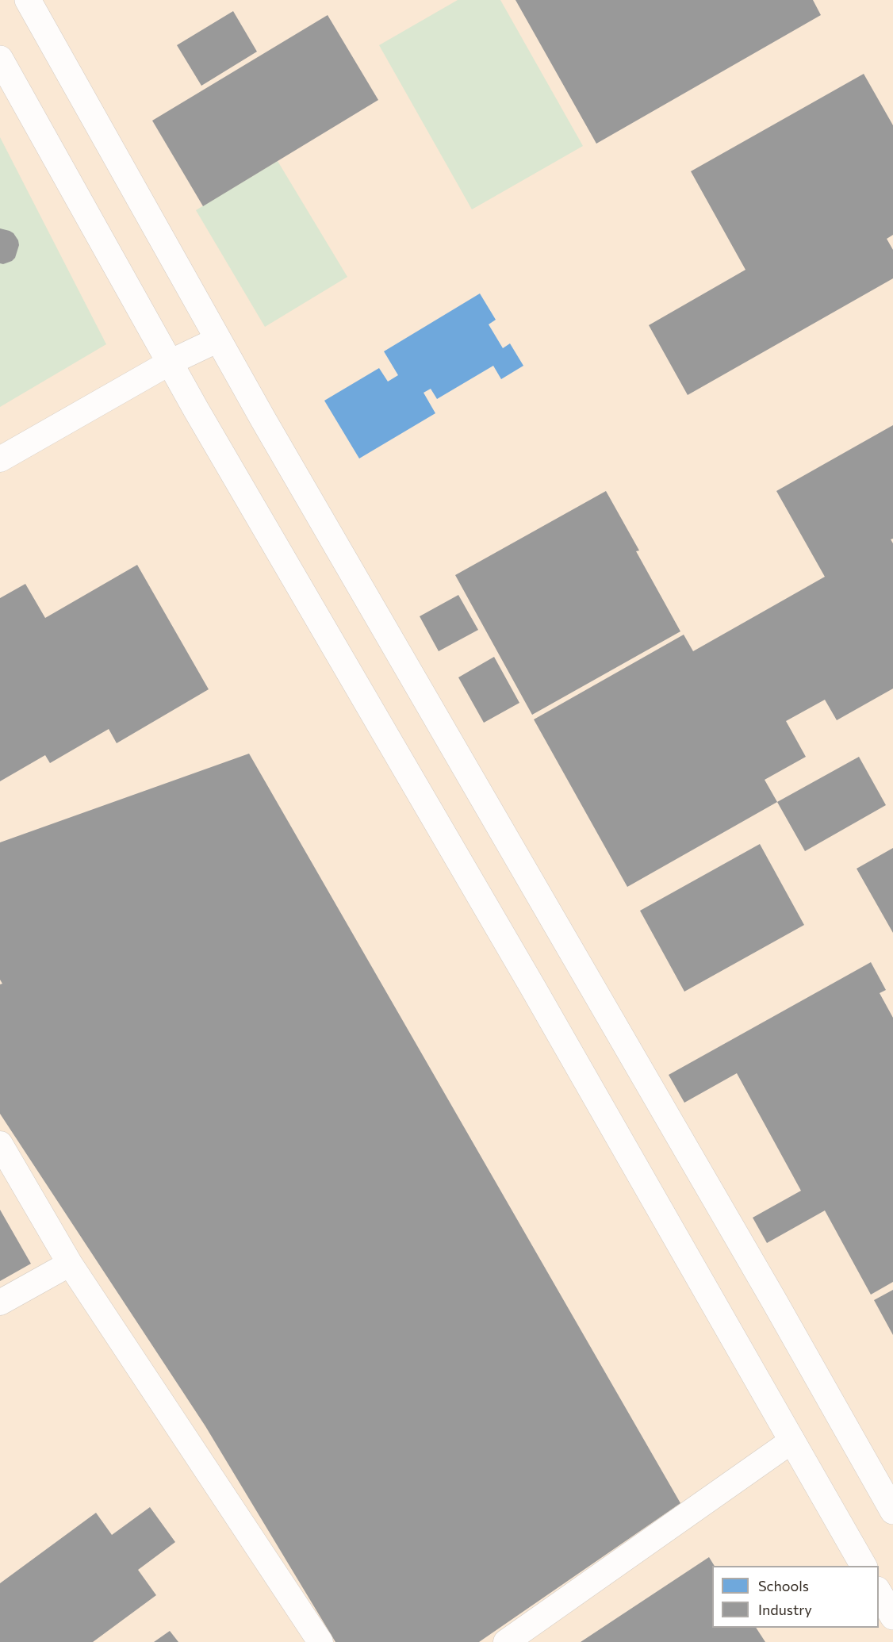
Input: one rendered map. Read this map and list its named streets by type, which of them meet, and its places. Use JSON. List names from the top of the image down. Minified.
{"legend":["Schools","Industry"]}
